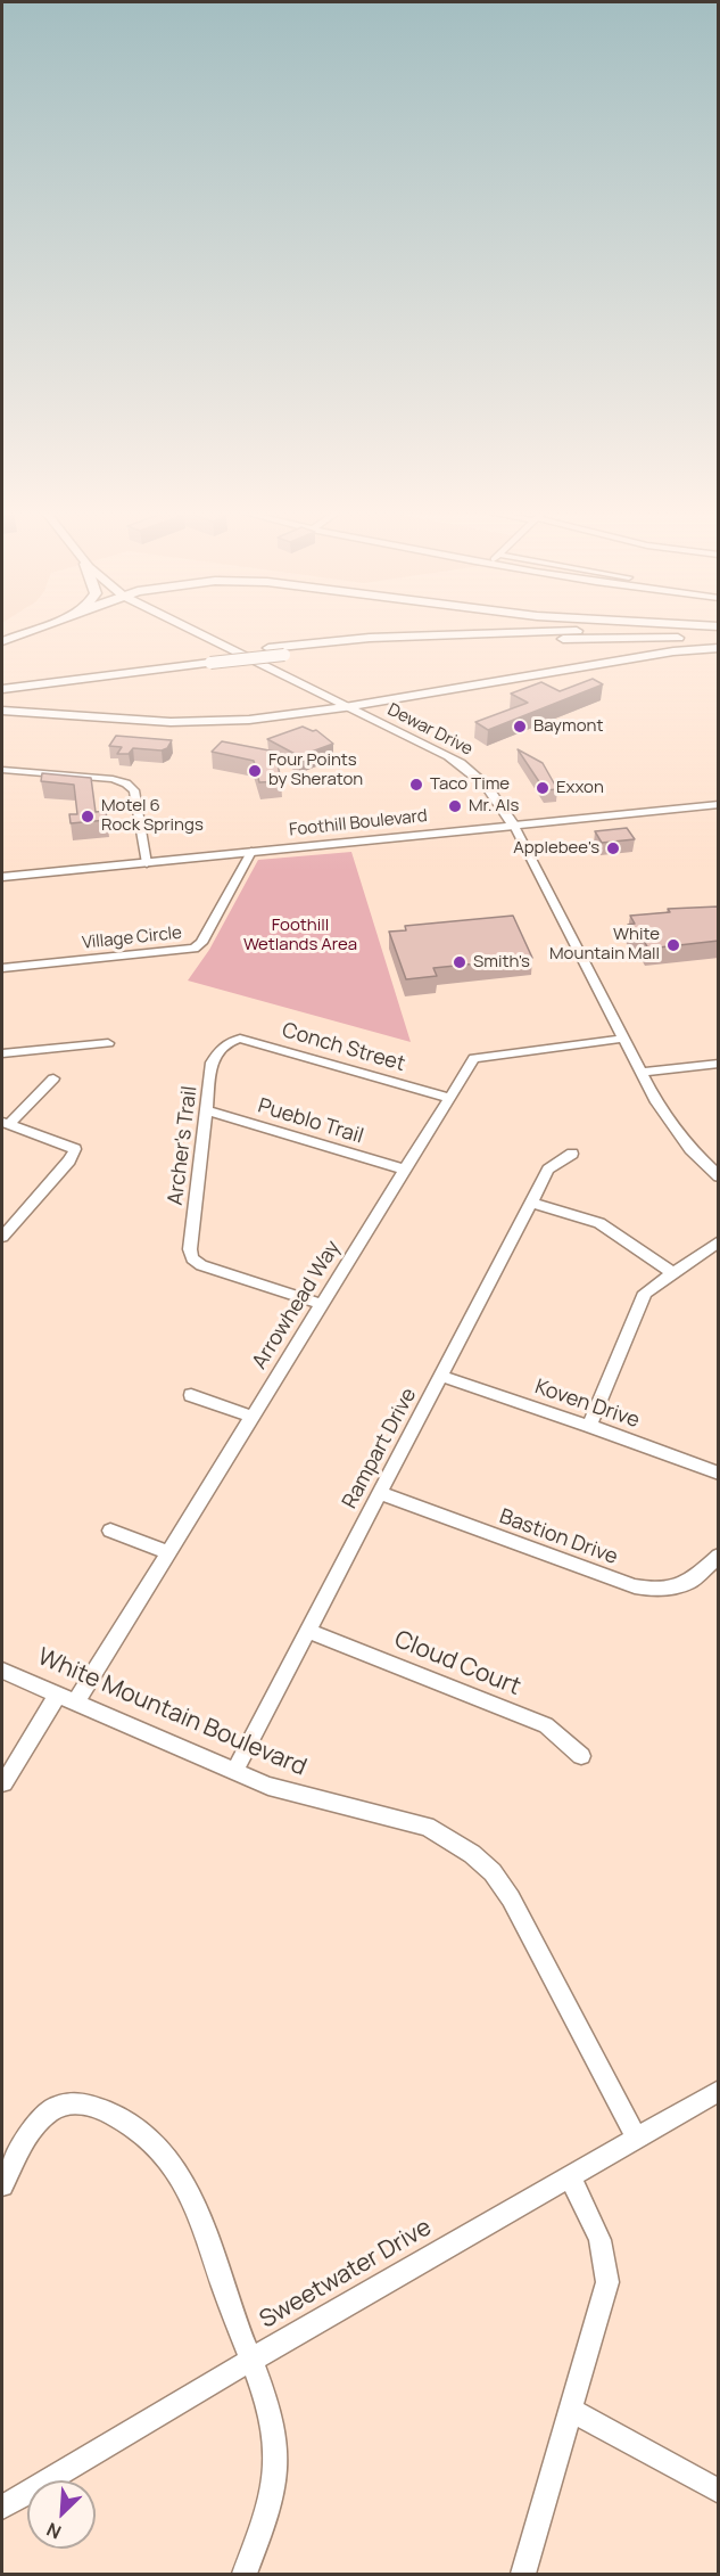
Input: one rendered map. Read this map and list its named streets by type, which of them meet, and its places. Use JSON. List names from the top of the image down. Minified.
{"streets":{"main road":["Dewar Drive","Foothill Boulevard"],"street":["Village Circle","Conch Street","Pueblo Trail","Archer's Trail","Arrowhead Way","Koven Drive","Rampart Drive","Bastion Drive","Cloud Court","White Mountain Boulevard","Sweetwater Drive"]},"crossings":[["Dewar Drive","Foothill Boulevard"],["Dewar Drive","Arrowhead Way"],["Foothill Boulevard","Village Circle"],["Conch Street","Archer's Trail"],["Conch Street","Arrowhead Way"],["Pueblo Trail","Archer's Trail"],["Pueblo Trail","Arrowhead Way"],["Archer's Trail","Arrowhead Way"],["Arrowhead Way","White Mountain Boulevard"],["Koven Drive","Rampart Drive"],["Rampart Drive","Bastion Drive"],["Rampart Drive","Cloud Court"],["Rampart Drive","White Mountain Boulevard"],["White Mountain Boulevard","Sweetwater Drive"]],"parks":["Foothill Wetlands Area"],"places":["Baymont","Four Points by Sheraton","Taco Time","Exxon","Mr. Als","Motel 6 Rock Springs","Applebee's","White Mountain Mall","Smith's"],"north":"bottom left"}
